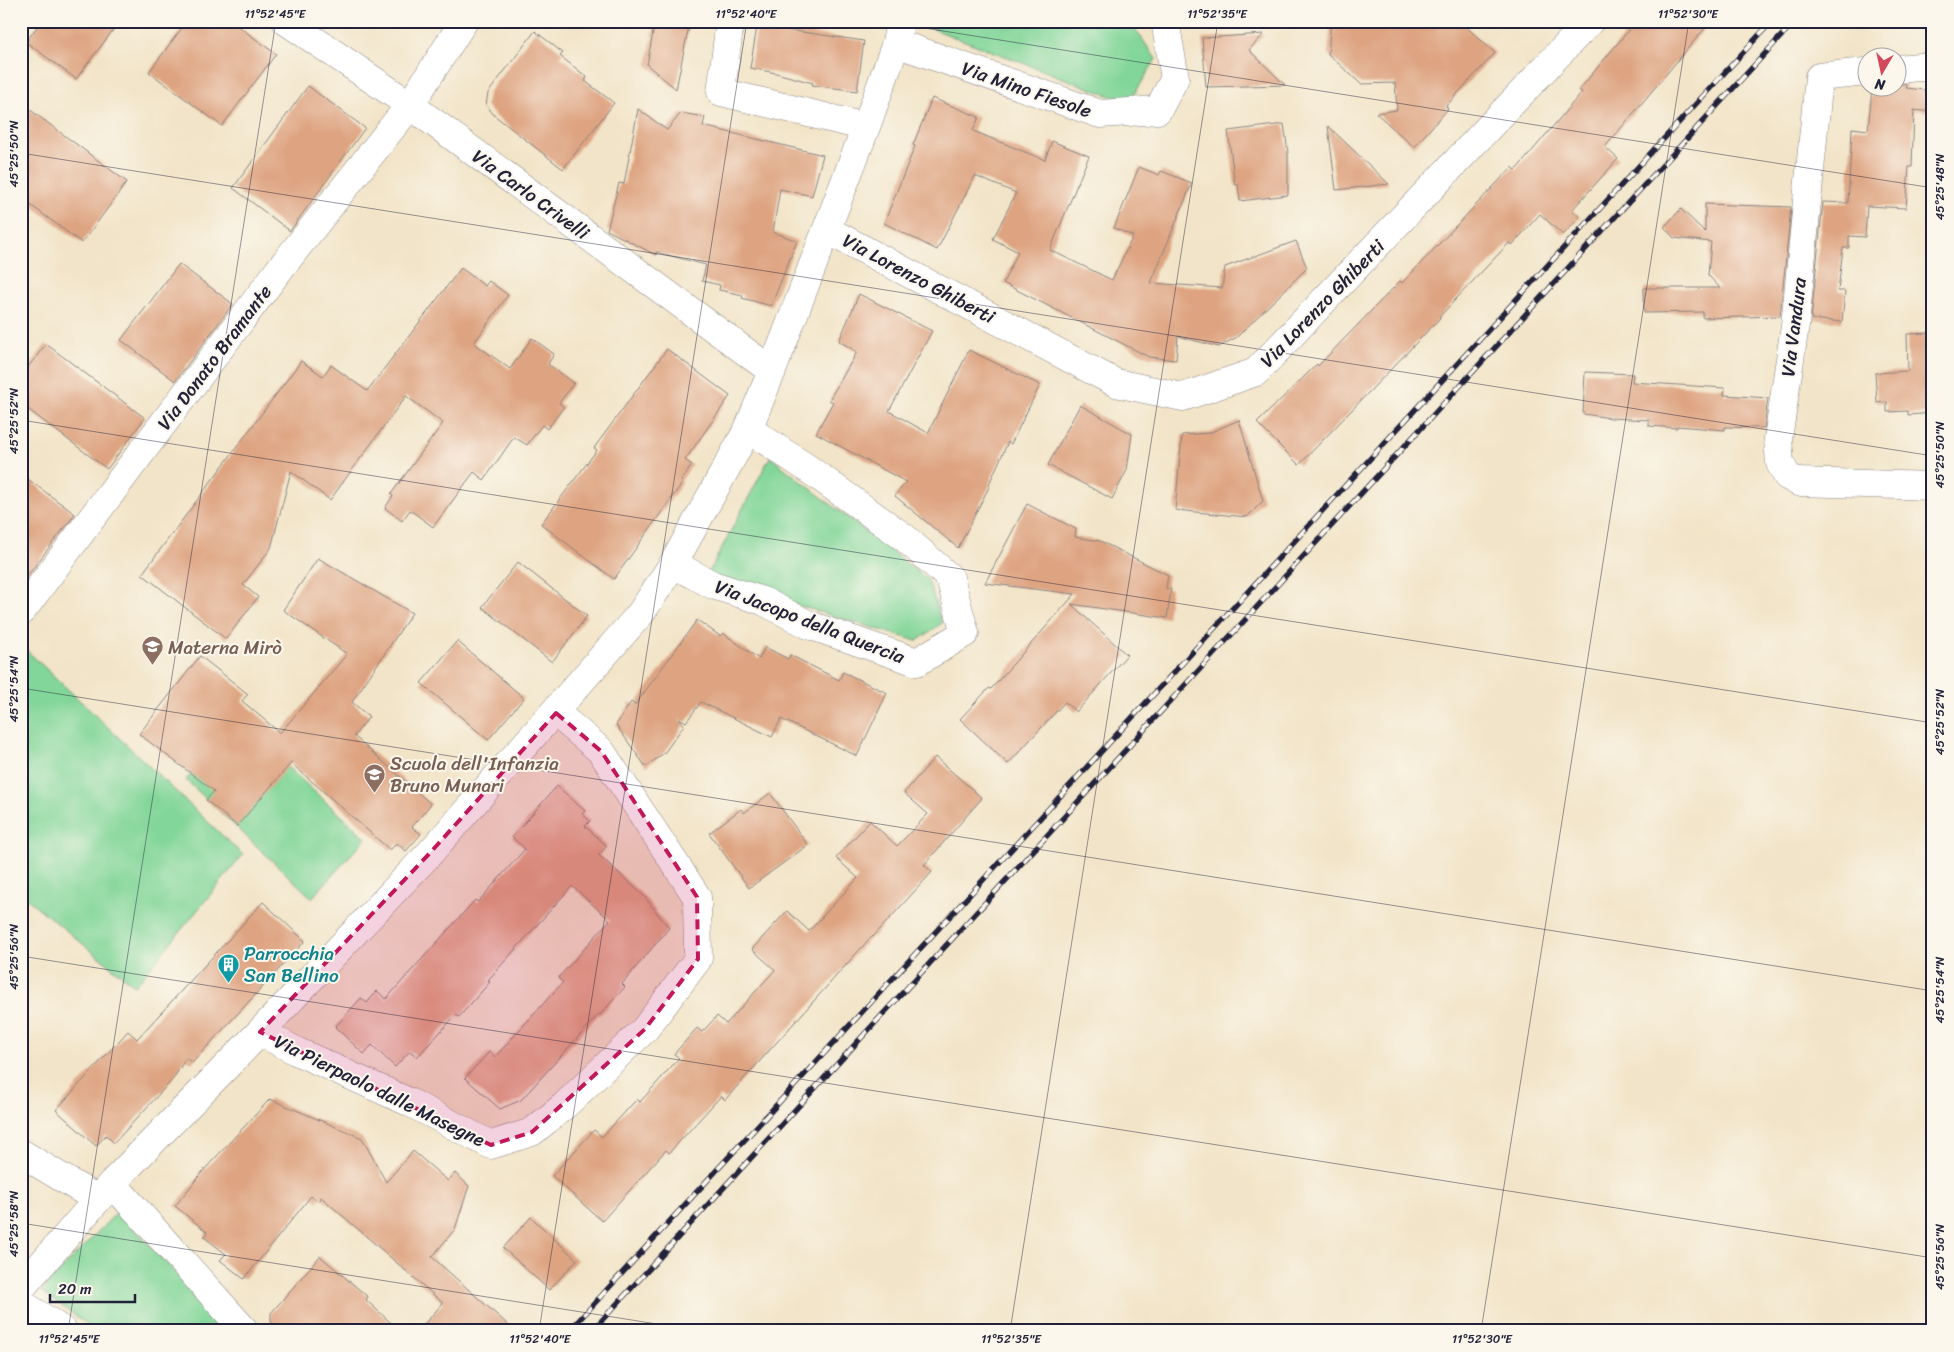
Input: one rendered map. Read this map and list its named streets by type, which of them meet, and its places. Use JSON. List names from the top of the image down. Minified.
{"streets":{"street":["Via Mino Fiesole","Via Carlo Crivelli","Via Lorenzo Ghiberti","Via Vandura","Via Donato Bramante","Via Jacopo della Quercia","Via Pierpaolo dalle Masegne"]},"crossings":[["Via Carlo Crivelli","Via Donato Bramante"]],"places":{"school or university":["Materna Mirò","Scuola dell'Infanzia Bruno Munari"],"building":["Parrocchia San Bellino"]},"scale_bar":"20 m","north":"bottom","coordinates":["11°52'45\"E","11°52'40\"E","11°52'35\"E","11°52'30\"E","45°25'50\"N","45°25'48\"N","45°25'52\"N","45°25'54\"N","45°25'56\"N","45°25'58\"N"]}
